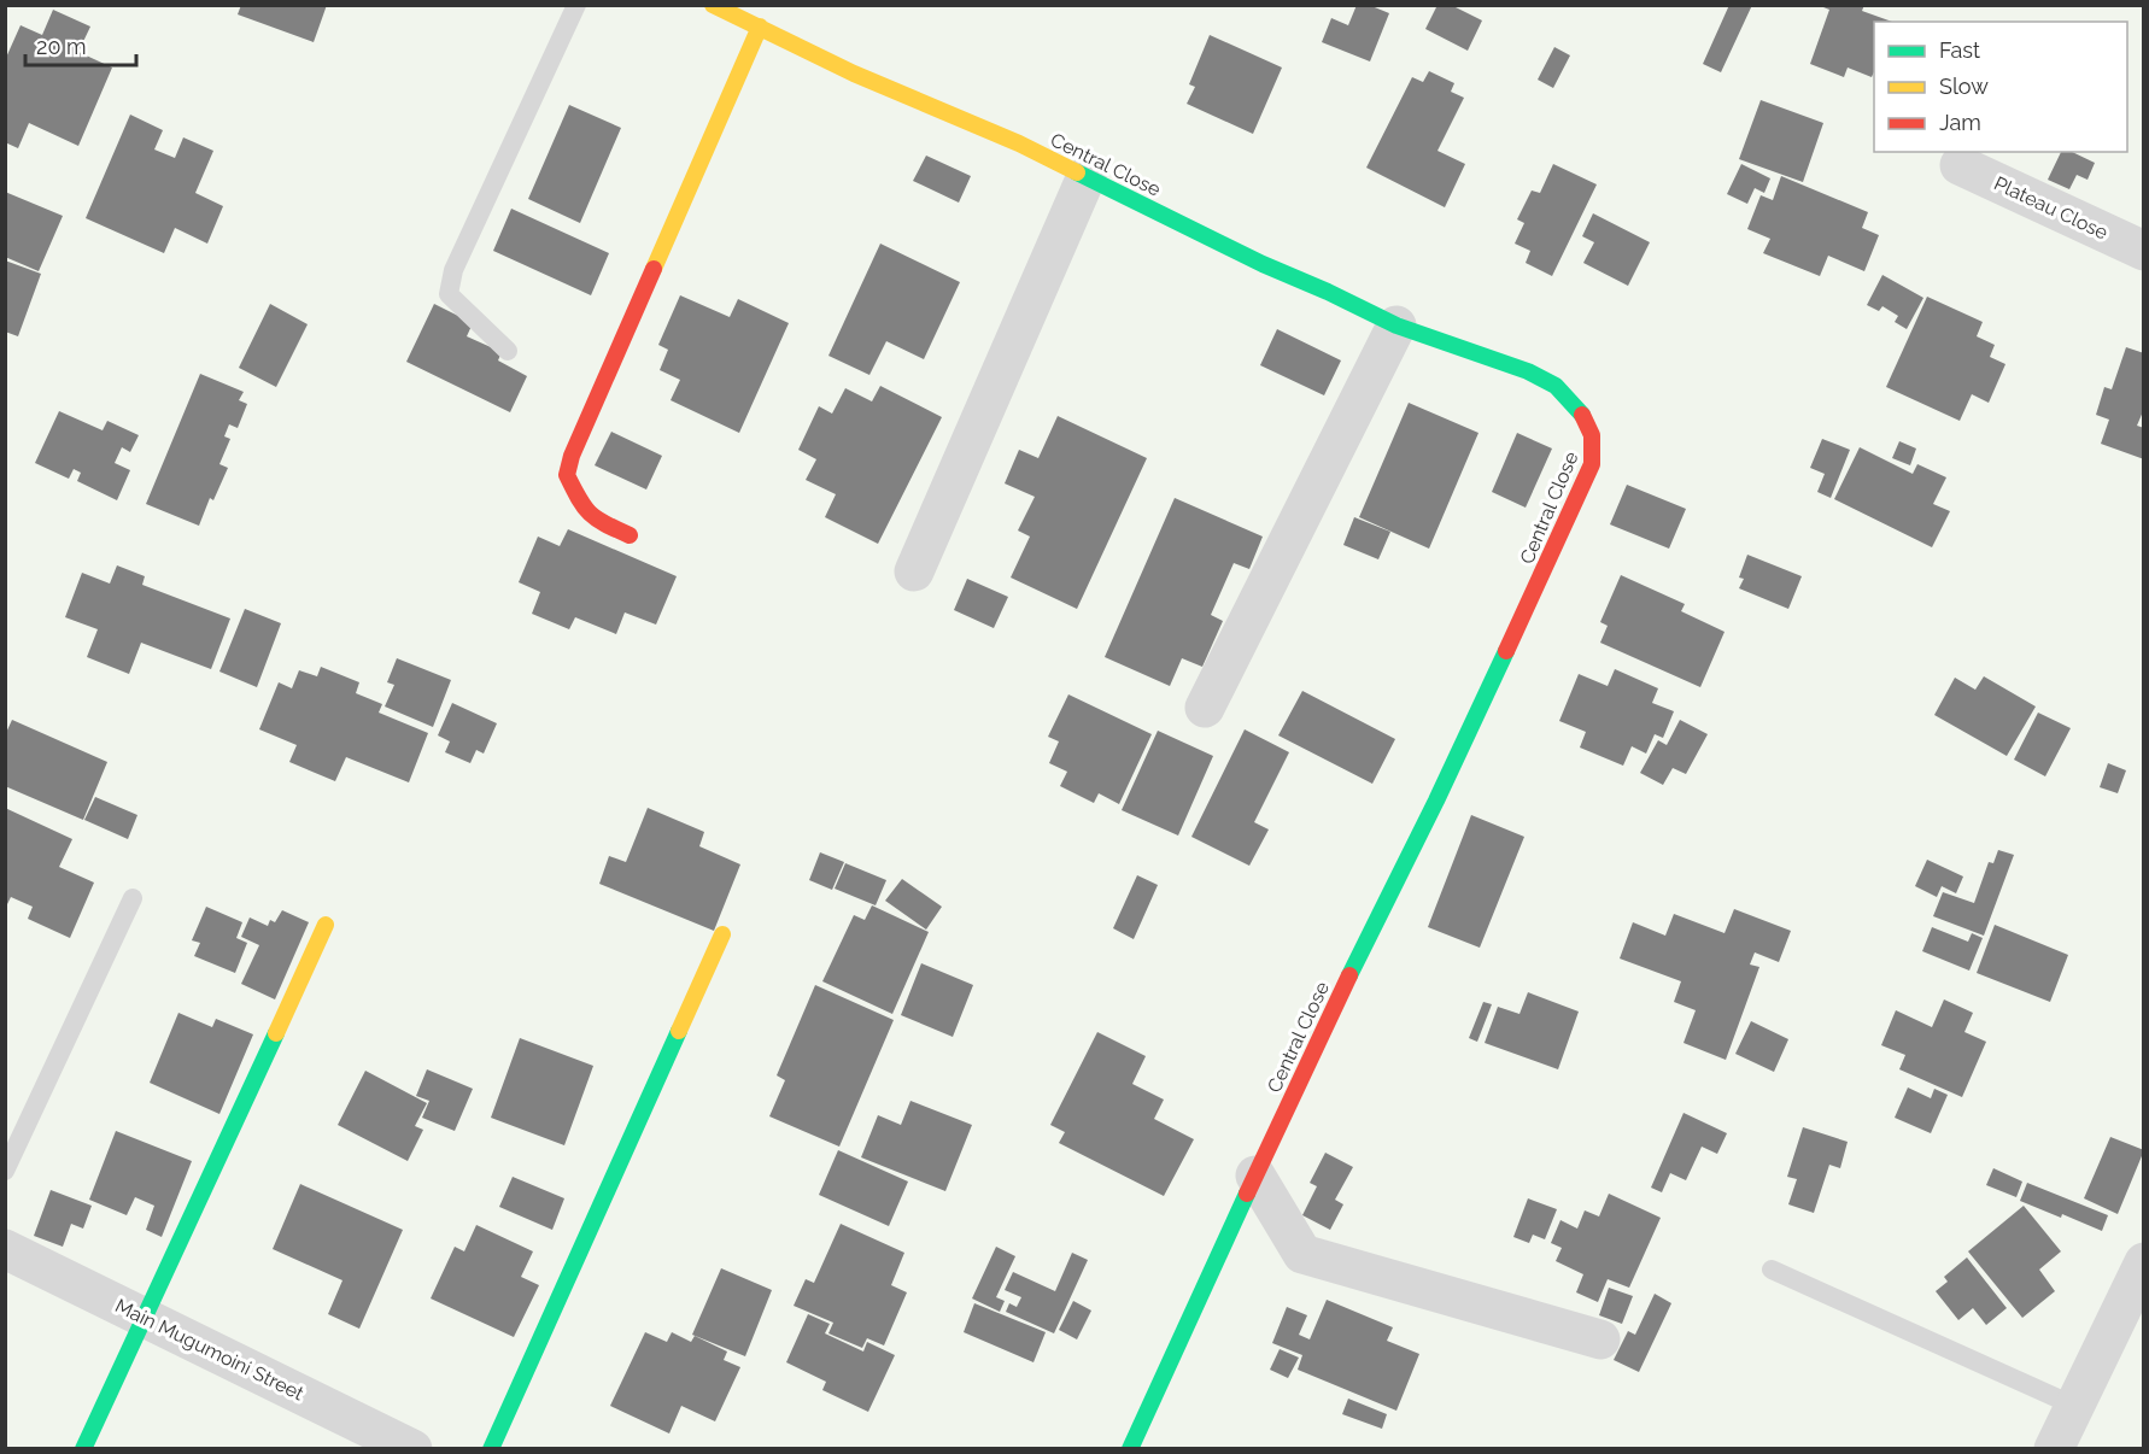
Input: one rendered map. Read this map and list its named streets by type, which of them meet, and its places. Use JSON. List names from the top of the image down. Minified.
{"streets":{"street":["Central Close","Plateau Close","Main Mugumoini Street"]},"legend":["Fast","Slow","Jam"],"scale_bar":"20 m"}
